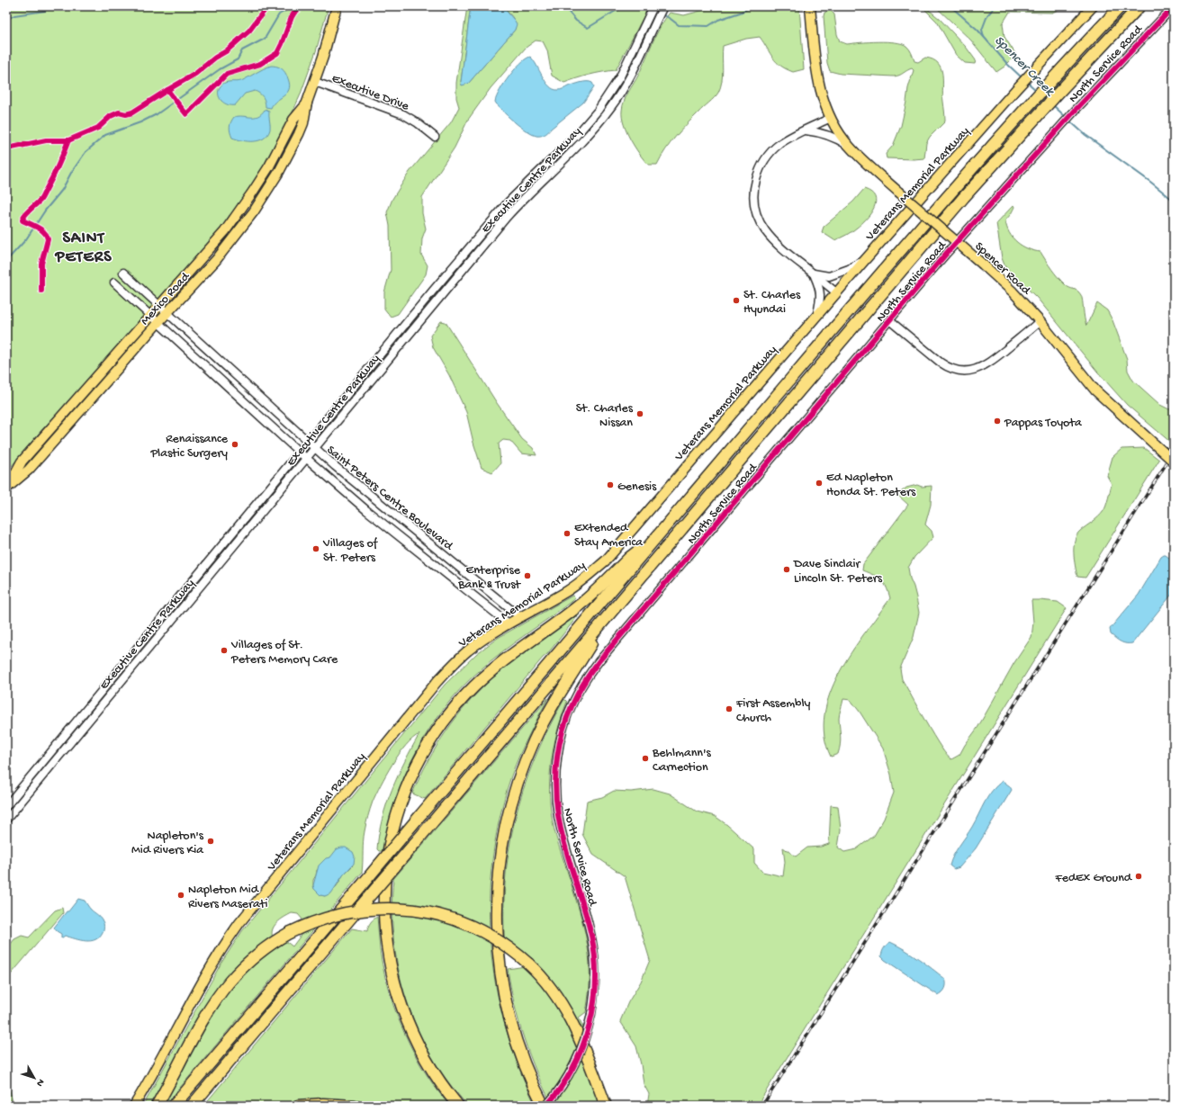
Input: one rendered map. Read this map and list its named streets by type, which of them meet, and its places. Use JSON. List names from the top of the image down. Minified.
{"streets":{"main road":["Veterans Memorial Parkway","Spencer Road","Mexico Road"],"street":["North Service Road","Executive Drive","Executive Centre Parkway","Saint Peters Centre Boulevard"]},"crossings":[["Executive Drive","Mexico Road"],["Executive Centre Parkway","Saint Peters Centre Boulevard"],["Veterans Memorial Parkway","Saint Peters Centre Boulevard"],["Mexico Road","Saint Peters Centre Boulevard"]],"districts":["SAINT PETERS"],"water":["Spencer Creek"],"places":["St. Charles Hyundai","St. Charles Nissan","Pappas Toyota","Renaissance Plastic Surgery","Ed Napleton Honda St. Peters","Genesis","Extended Stay America","Villages of St. Peters","Dave Sinclair Lincoln St. Peters","Enterprise Bank & Trust","Villages of St. Peters Memory Care","First Assembly Church","Behlmann's Carnection","Napleton's Mid Rivers Kia","FedEx Ground","Napleton Mid Rivers Maserati"],"north":"bottom right"}
